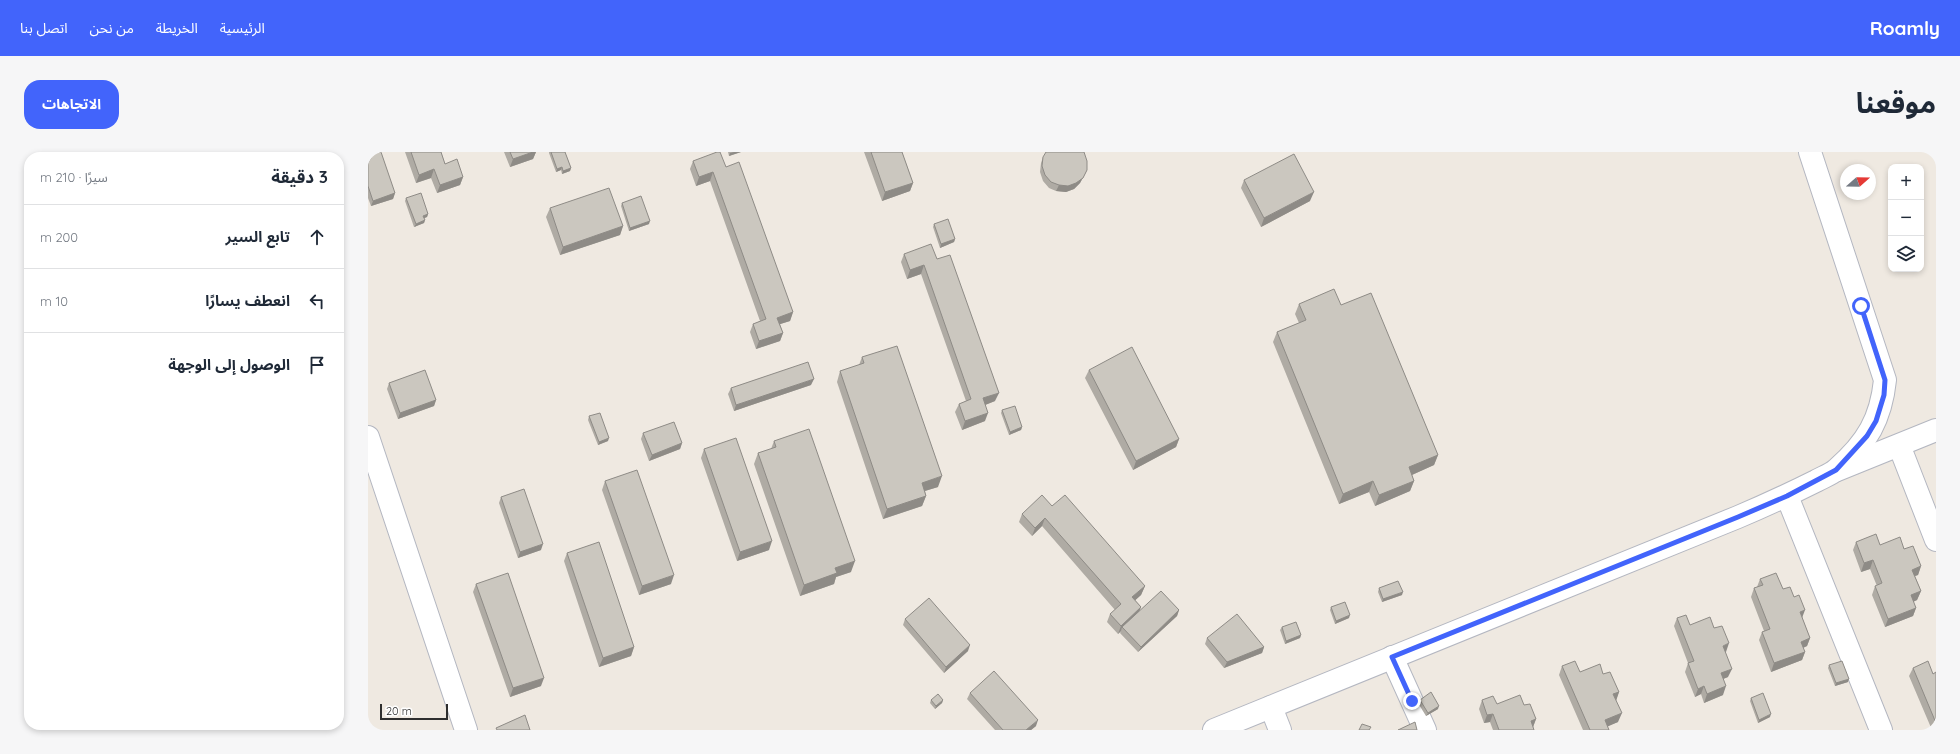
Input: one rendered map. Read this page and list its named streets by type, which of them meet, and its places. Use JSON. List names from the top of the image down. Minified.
{"scale_bar":"20 m","north":"right","page":{"header":"Roamly","nav":["الرئيسية","الخريطة","من نحن","اتصل بنا"],"title":"موقعنا","buttons":"الاتجاهات","heading":["3 دقيقة","سيرًا · 210 m"],"map_buttons":["+","−"],"list":[["تابع السير","200 m"],["انعطف يسارًا","10 m"],"الوصول إلى الوجهة"],"scale":"20 m"}}
